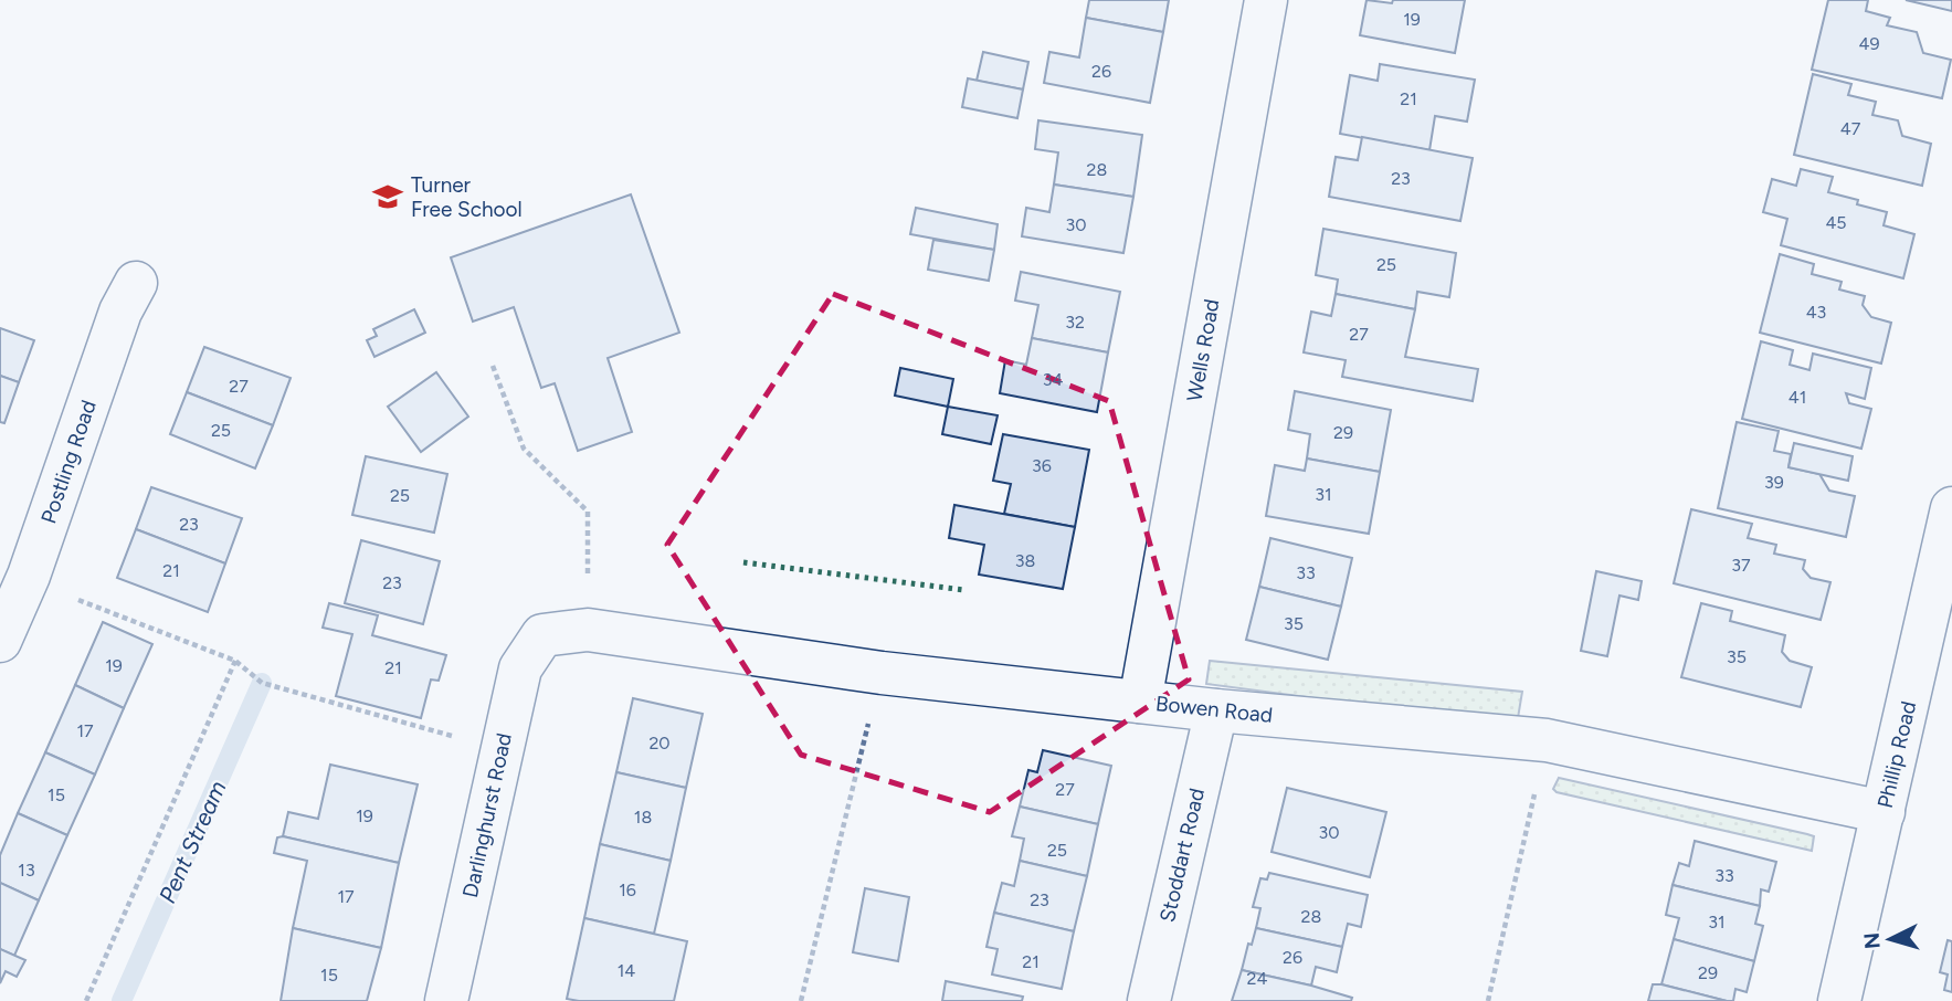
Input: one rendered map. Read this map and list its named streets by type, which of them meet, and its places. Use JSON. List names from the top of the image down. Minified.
{"streets":{"street":["Wells Road","Postling Road","Bowen Road","Phillip Road","Darlinghurst Road","Stoddart Road"]},"crossings":[["Wells Road","Bowen Road"],["Bowen Road","Phillip Road"],["Bowen Road","Darlinghurst Road"],["Bowen Road","Stoddart Road"]],"water":["Pent Stream"],"places":{"school or university":["Turner Free School"]},"house_numbers":["19","49","26","21","47","28","23","45","30","25","43","32","27","34","27","41","25","29","36","39","31","25","23","38","37","21","33","23","35","35","19","21","17","20","27","15","19","18","30","25","13","33","16","17","23","28","31","26","21","14","29","15","24"],"north":"left"}
